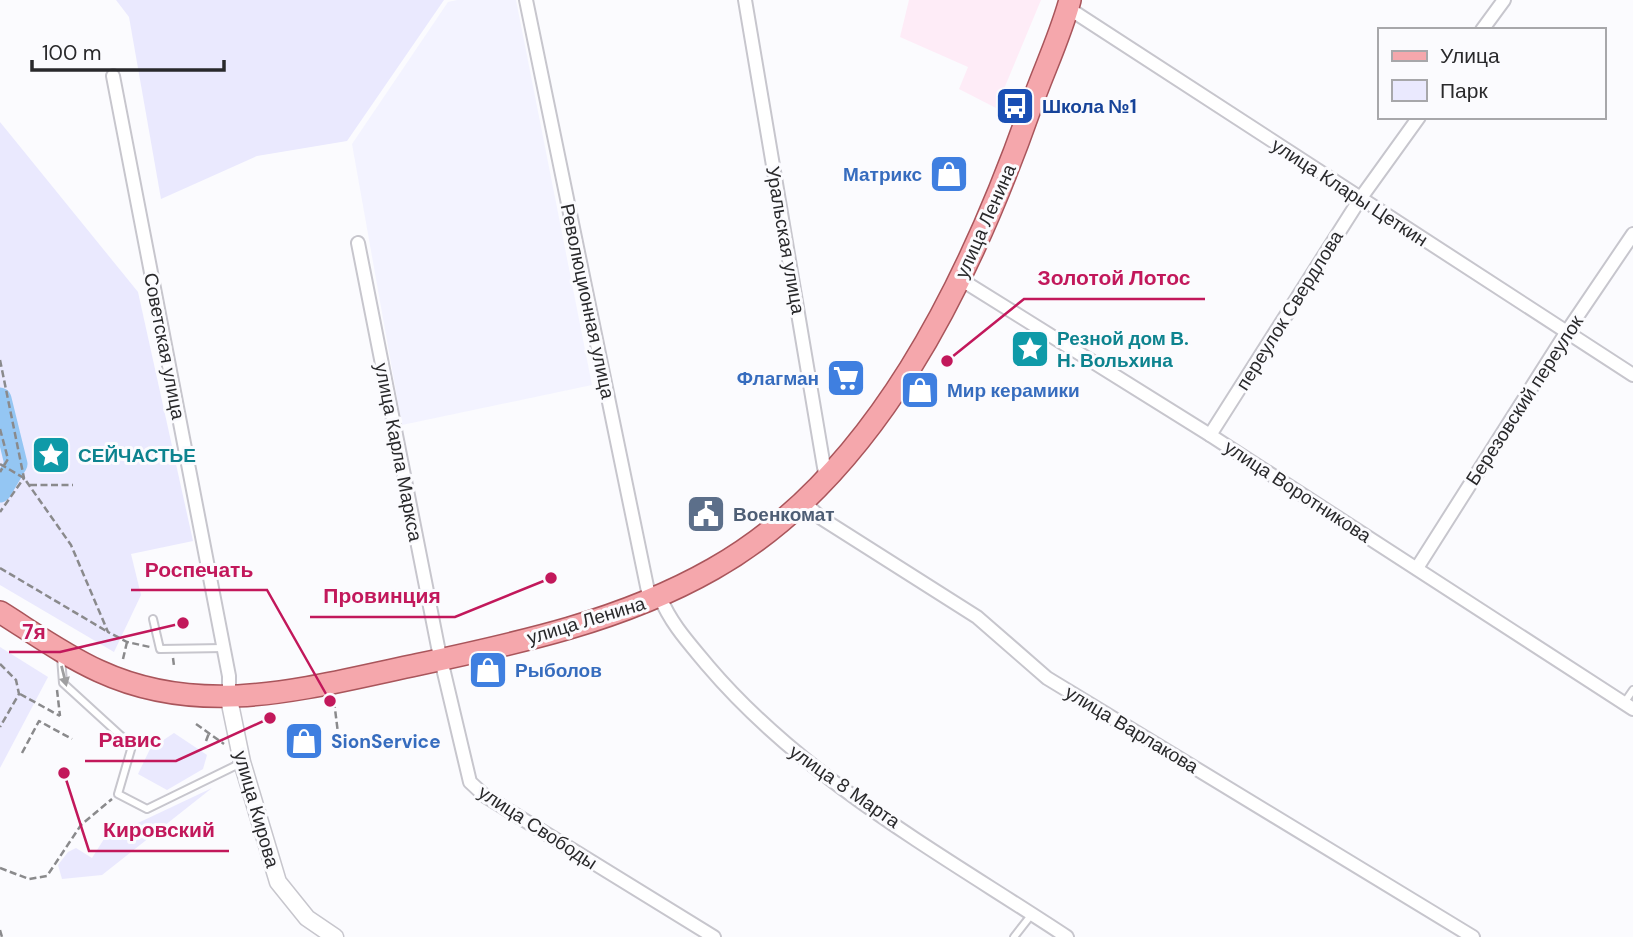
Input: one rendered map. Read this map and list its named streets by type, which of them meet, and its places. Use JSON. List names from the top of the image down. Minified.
{"streets":{"main road":["улица Ленина"],"street":["улица Клары Цеткин","Уральская улица","Революционная улица","переулок Свердлова","Советская улица","Березовский переулок","улица Карла Маркса","улица Воротникова","улица Варлакова","улица 8 Марта","улица Кирова","улица Свободы"]},"crossings":[["улица Клары Цеткин","улица Ленина"],["улица Клары Цеткин","переулок Свердлова"],["улица Клары Цеткин","Березовский переулок"],["улица Ленина","Уральская улица"],["улица Ленина","Революционная улица"],["улица Ленина","Советская улица"],["улица Ленина","улица Карла Маркса"],["улица Ленина","улица Воротникова"],["улица Ленина","улица Варлакова"],["улица Ленина","улица 8 Марта"],["улица Ленина","улица Кирова"],["улица Ленина","улица Свободы"],["Революционная улица","улица 8 Марта"],["переулок Свердлова","улица Воротникова"],["Советская улица","улица Кирова"],["Березовский переулок","улица Воротникова"],["улица Карла Маркса","улица Свободы"]],"places":{"bus stop":["Школа №1"],"shop":["Матрикс","Мир керамики","Рыболов","SionService"],"place":["Резной дом В. Н. Вольхина","СЕЙЧАСТЬЕ"],"other":["Золотой Лотос","Провинция","7я","Роспечать","Равис","Кировский"],"supermarket":["Флагман"],"public building":["Военкомат"]},"legend":["Улица","Парк"],"scale_bar":"100 m"}
